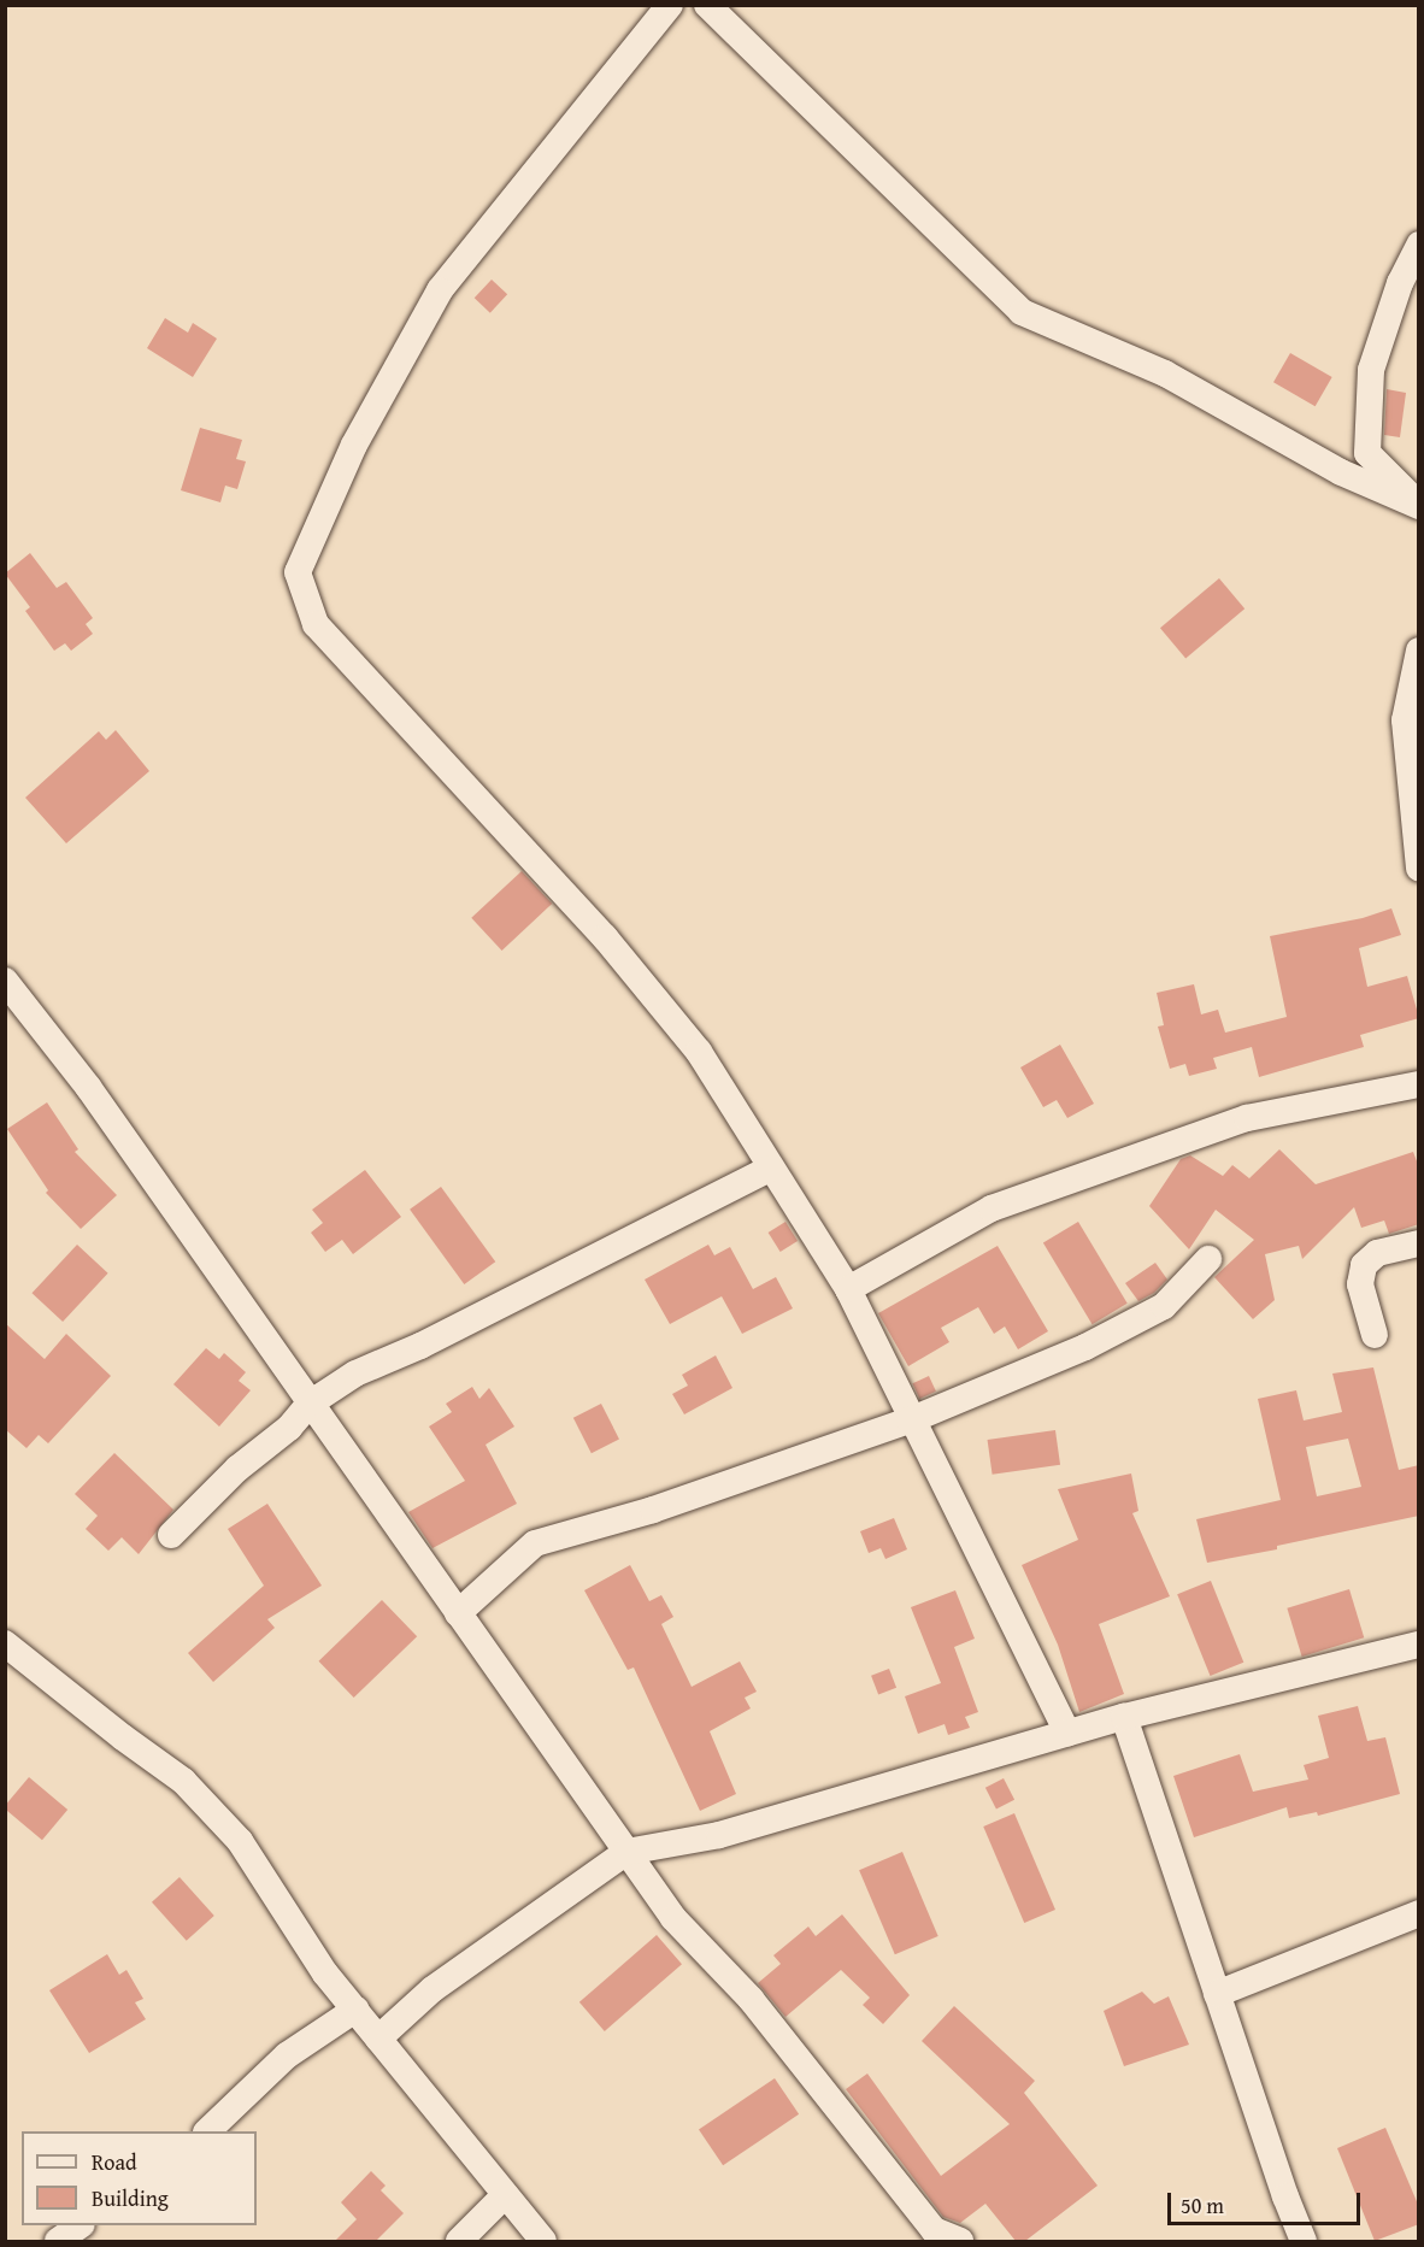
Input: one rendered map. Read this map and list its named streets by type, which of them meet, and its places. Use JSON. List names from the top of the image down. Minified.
{"legend":["Road","Building"],"scale_bar":"50 m"}
